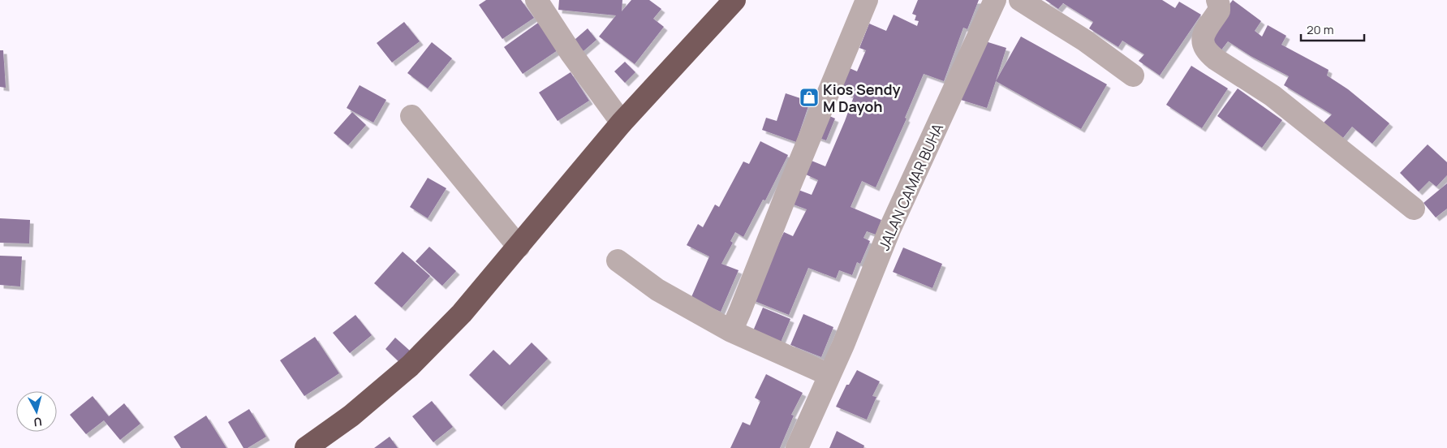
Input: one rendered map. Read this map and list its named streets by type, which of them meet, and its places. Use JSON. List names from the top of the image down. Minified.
{"streets":{"street":["JALAN CAMAR BUHA"]},"places":{"shop":["Kios Sendy M Dayoh"]},"scale_bar":"20 m","north":"bottom"}
